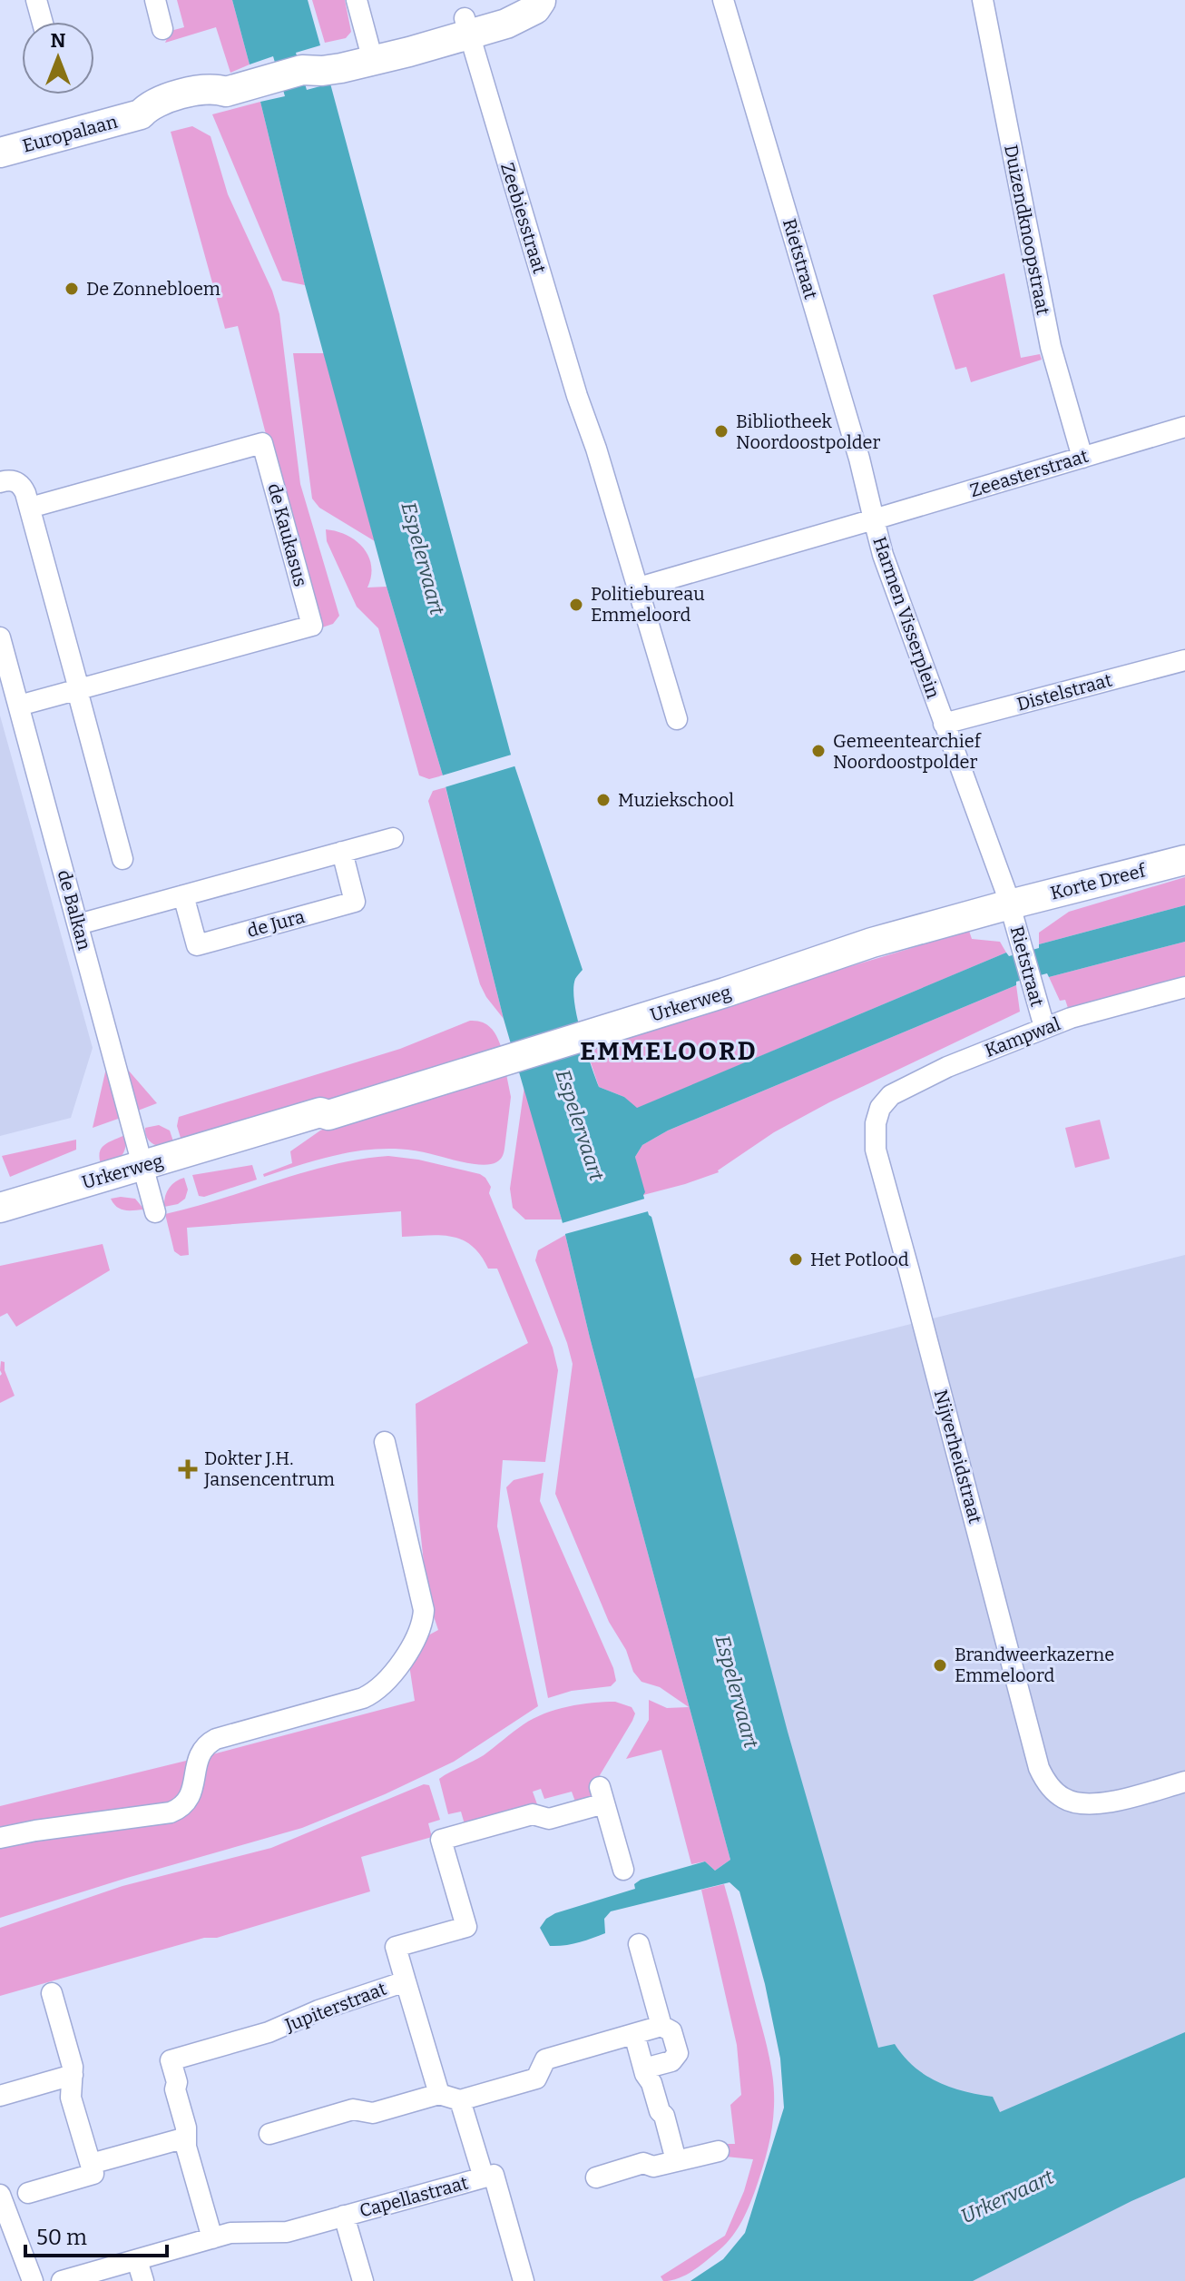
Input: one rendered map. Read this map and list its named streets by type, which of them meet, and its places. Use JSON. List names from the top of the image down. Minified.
{"streets":{"main road":["Europalaan","Korte Dreef","Urkerweg"],"street":["Zeebiesstraat","Duizendknoopstraat","Rietstraat","Zeeasterstraat","de Kaukasus","Harmen Visserplein","Distelstraat","de Balkan","de Jura","Kampwal","Nijverheidstraat","Jupiterstraat","Capellastraat"]},"crossings":[["Europalaan","Zeebiesstraat"],["Zeebiesstraat","Harmen Visserplein"],["Duizendknoopstraat","Zeeasterstraat"],["Rietstraat","Zeeasterstraat"],["Rietstraat","Harmen Visserplein"],["Rietstraat","Korte Dreef"],["Rietstraat","Urkerweg"],["Rietstraat","Kampwal"],["Zeeasterstraat","Harmen Visserplein"],["de Kaukasus","de Balkan"],["Harmen Visserplein","Distelstraat"],["Harmen Visserplein","Korte Dreef"],["Harmen Visserplein","Urkerweg"],["Korte Dreef","Urkerweg"],["de Balkan","Urkerweg"],["Kampwal","Nijverheidstraat"],["Jupiterstraat","Capellastraat"]],"districts":["EMMELOORD"],"water":["Espelervaart","Urkervaart"],"places":{"other":["De Zonnebloem","Bibliotheek Noordoostpolder","Politiebureau Emmeloord","Gemeentearchief Noordoostpolder","Muziekschool","Het Potlood","Brandweerkazerne Emmeloord"],"health":["Dokter J.H. Jansencentrum"]},"scale_bar":"50 m","north":"top"}
